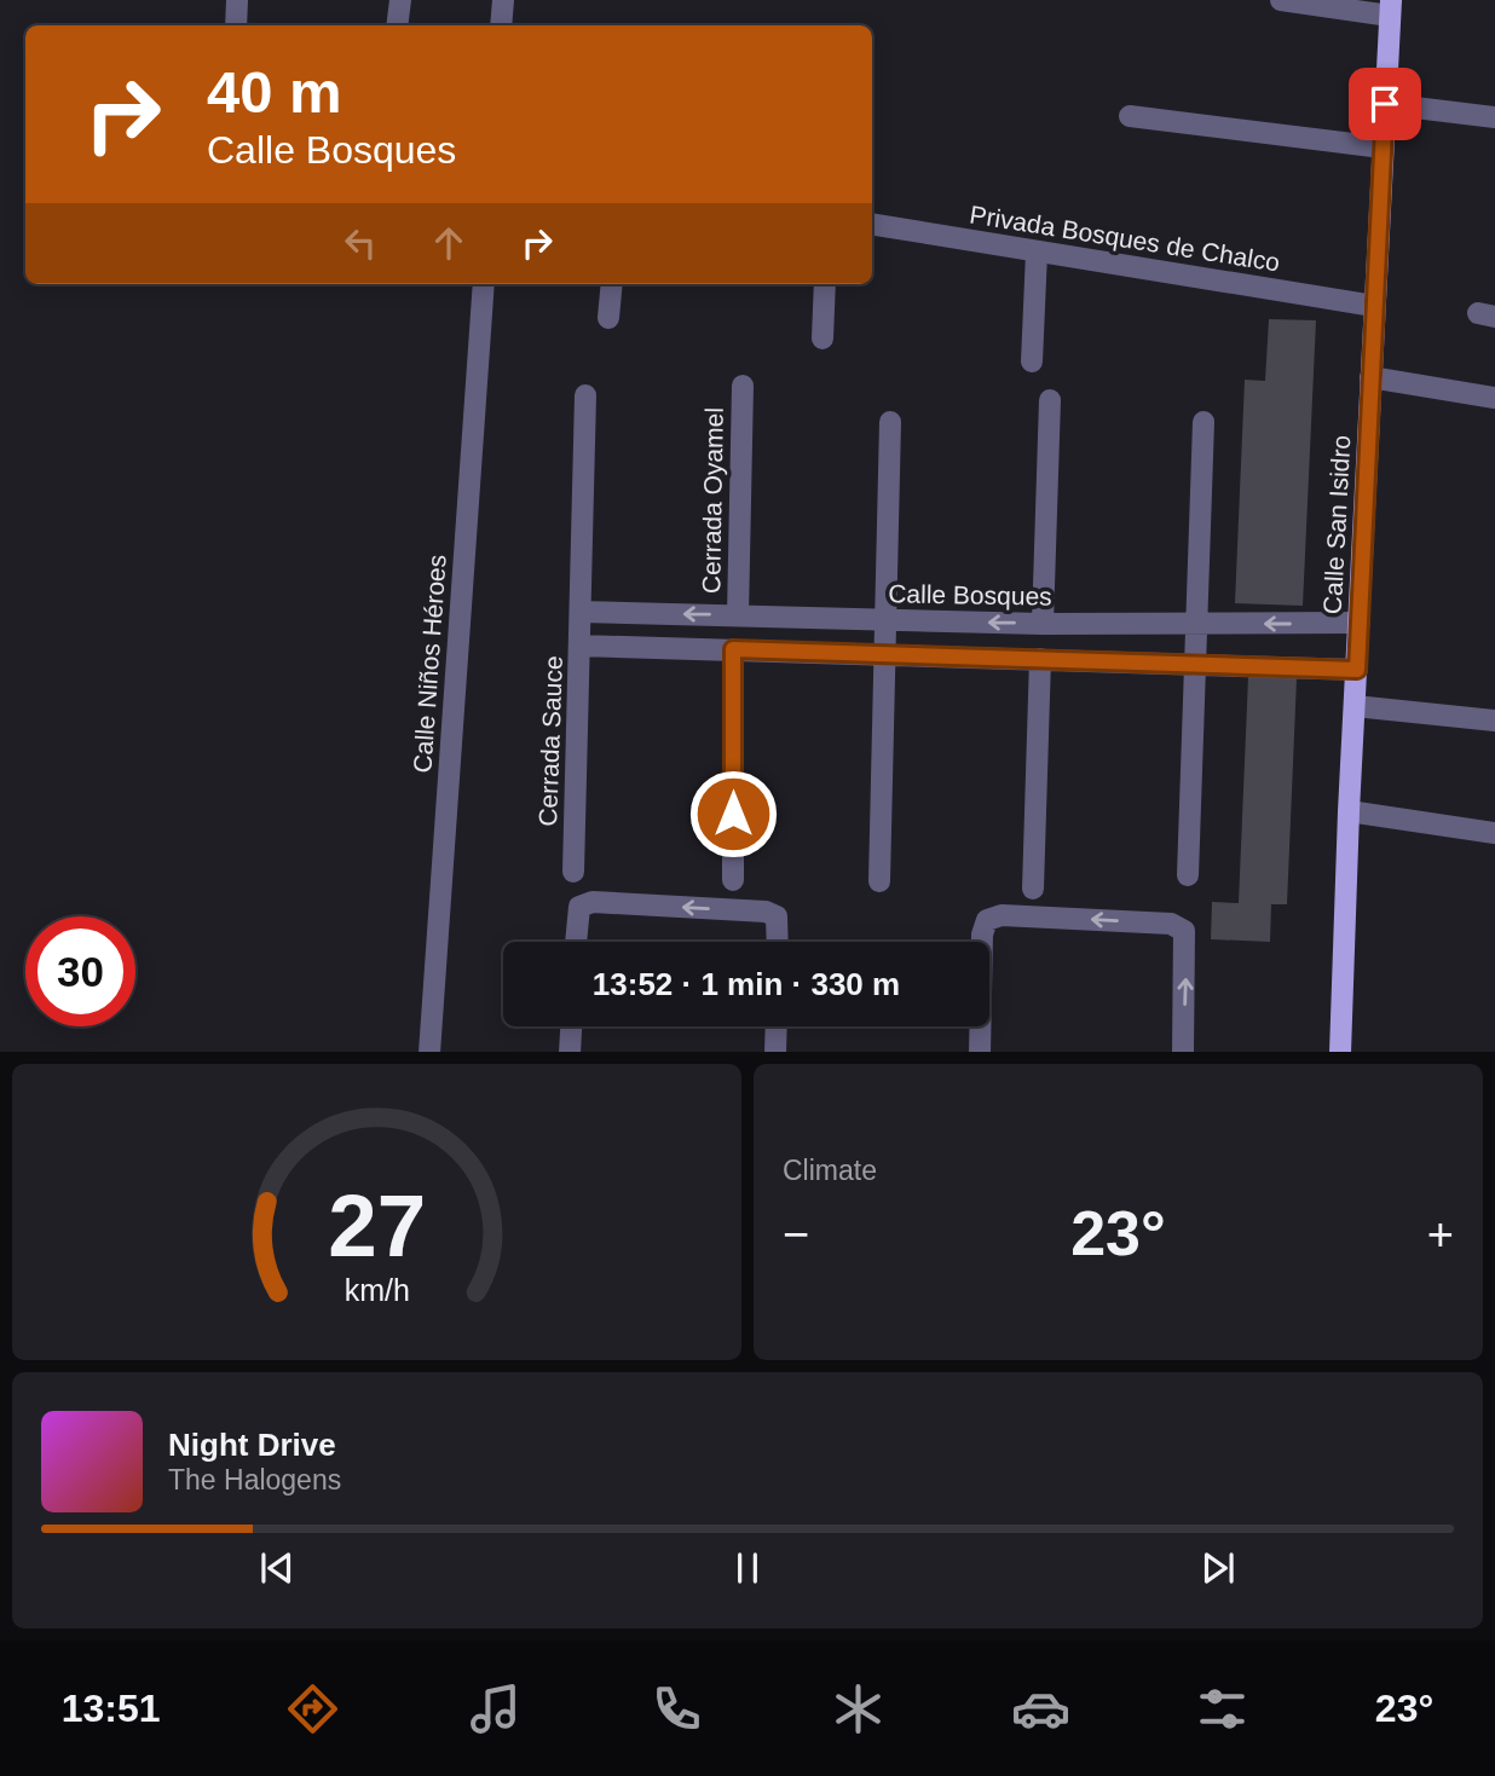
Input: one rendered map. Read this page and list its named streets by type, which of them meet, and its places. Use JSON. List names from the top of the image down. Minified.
{"streets":{"main road":["Calle San Isidro"],"street":["Privada Bosques de Chalco","Cerrada Oyamel","Calle Bosques","Calle Niños Héroes","Cerrada Sauce"]},"crossings":[["Privada Bosques de Chalco","Calle San Isidro"],["Cerrada Oyamel","Calle Bosques"],["Calle San Isidro","Calle Bosques"],["Calle Bosques","Cerrada Sauce"]],"page":{"turn":["40 m","Calle Bosques"],"limit":"30","trip":"13:52 · 1 min · 330 m","tile":"Climate","heat":["−","23°","+"],"song":["Night Drive","The Halogens"],"tabs":["13:51","23°"],"gauge":["27","km/h"]}}
